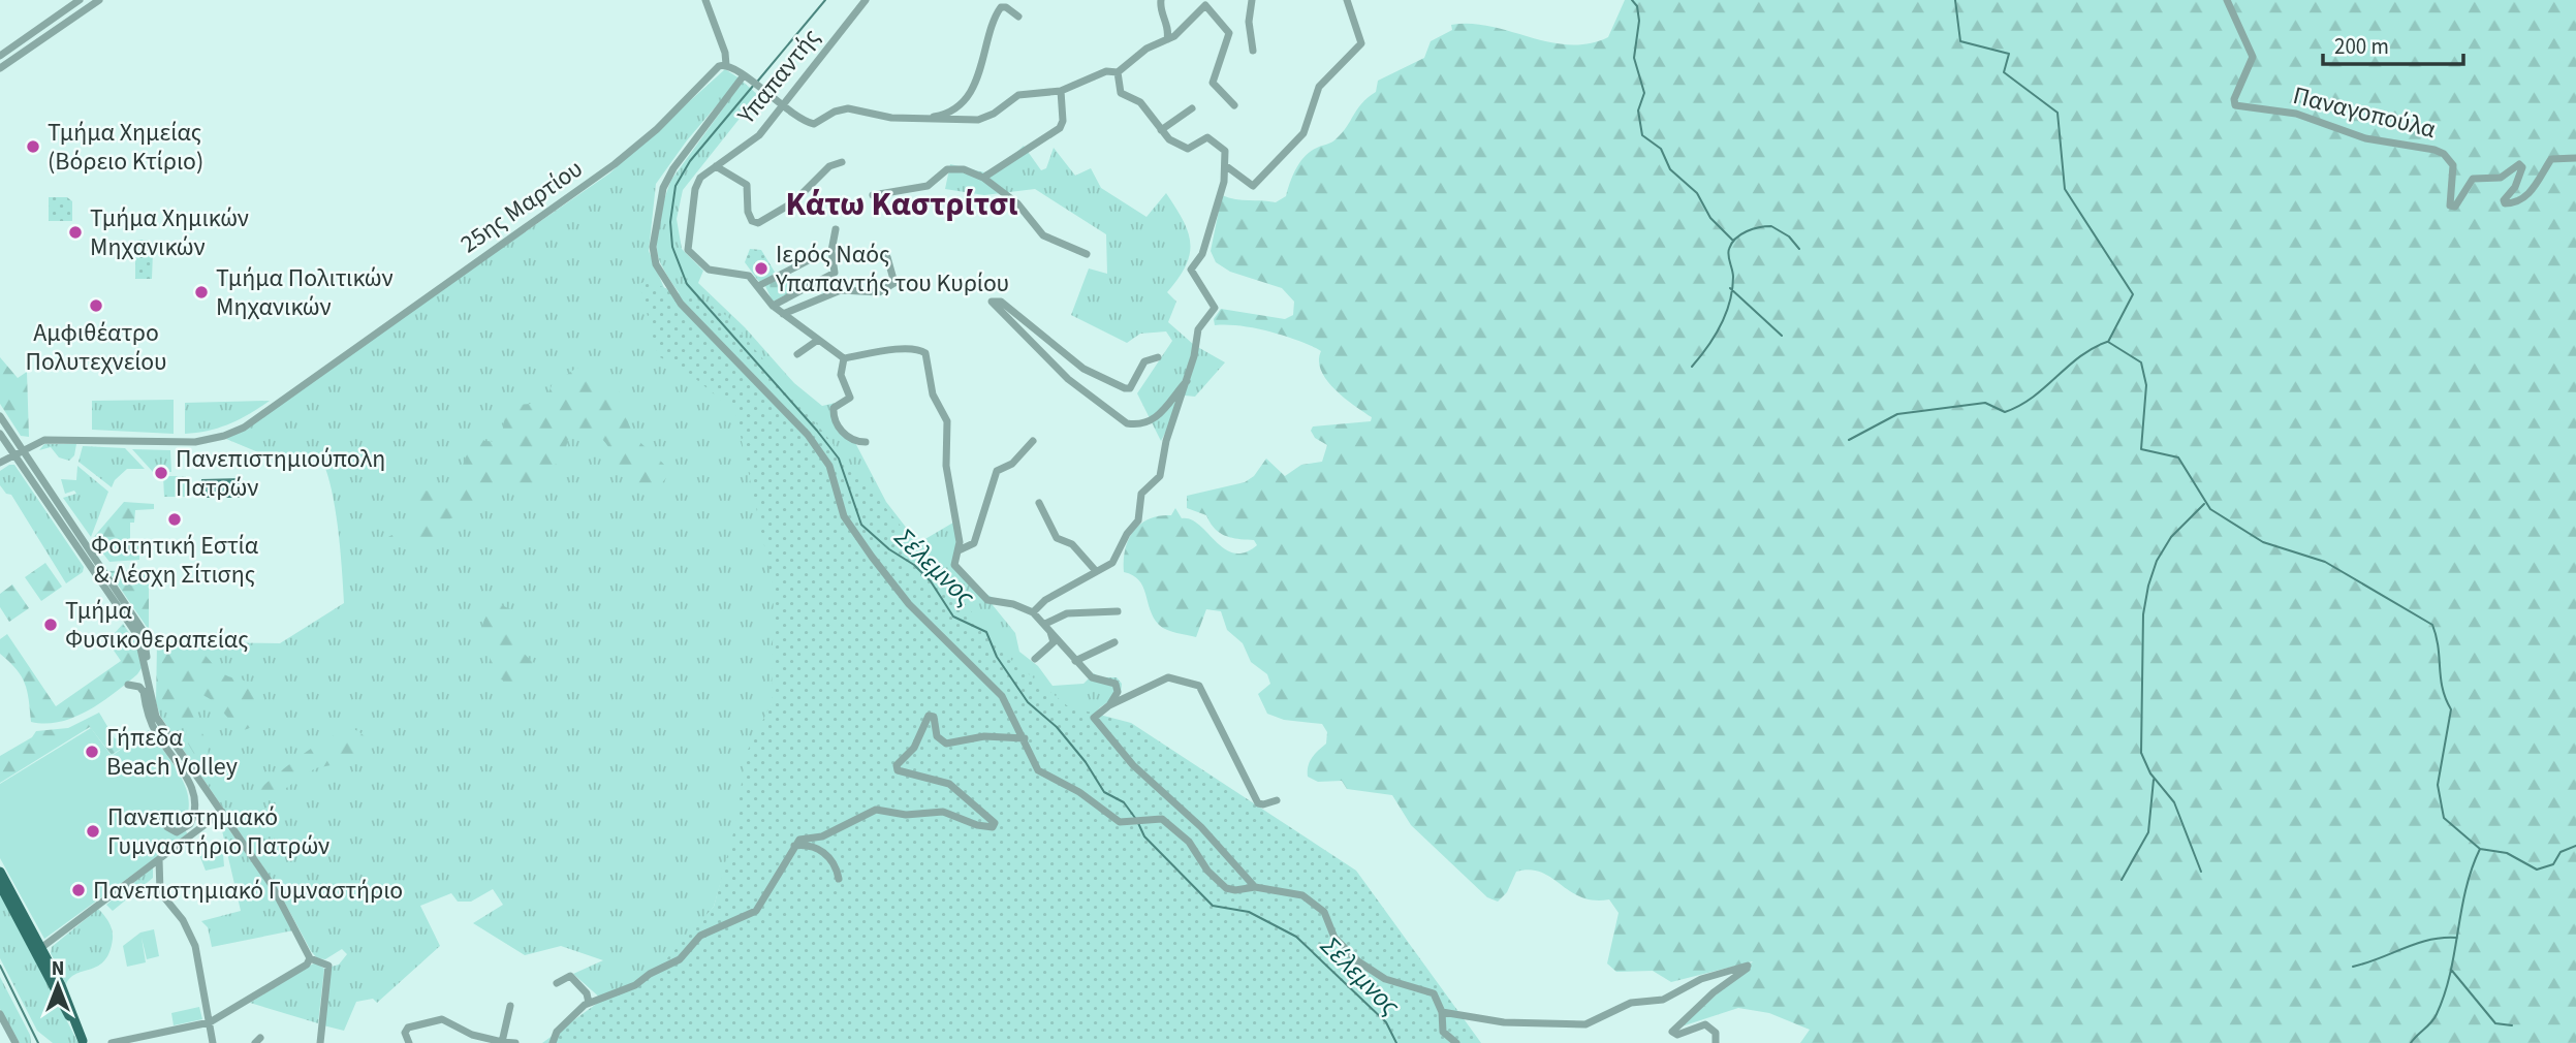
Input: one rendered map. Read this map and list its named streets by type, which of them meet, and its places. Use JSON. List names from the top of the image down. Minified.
{"streets":{"street":["Υπαπαντής","Παναγοπούλα","25ης Μαρτίου"]},"districts":["Κάτω Καστρίτσι"],"water":["Σέλεμνος"],"places":["Τμήμα Xημείας (Βόρειο Κτίριο)","Τμήμα Χημικών Μηχανικών","Ιερός Ναός Υπαπαντής του Κυρίου","Τμήμα Πολιτικών Μηχανικών","Αμφιθέατρο Πολυτεχνείου","Πανεπιστημιούπολη Πατρών","Φοιτητική Εστία & Λέσχη Σίτισης","Τμήμα Φυσικοθεραπείας","Γήπεδα Beach Volley","Πανεπιστημιακό Γυμναστήριο Πατρών","Πανεπιστημιακό Γυμναστήριο"],"scale_bar":"200 m","north":"top"}
